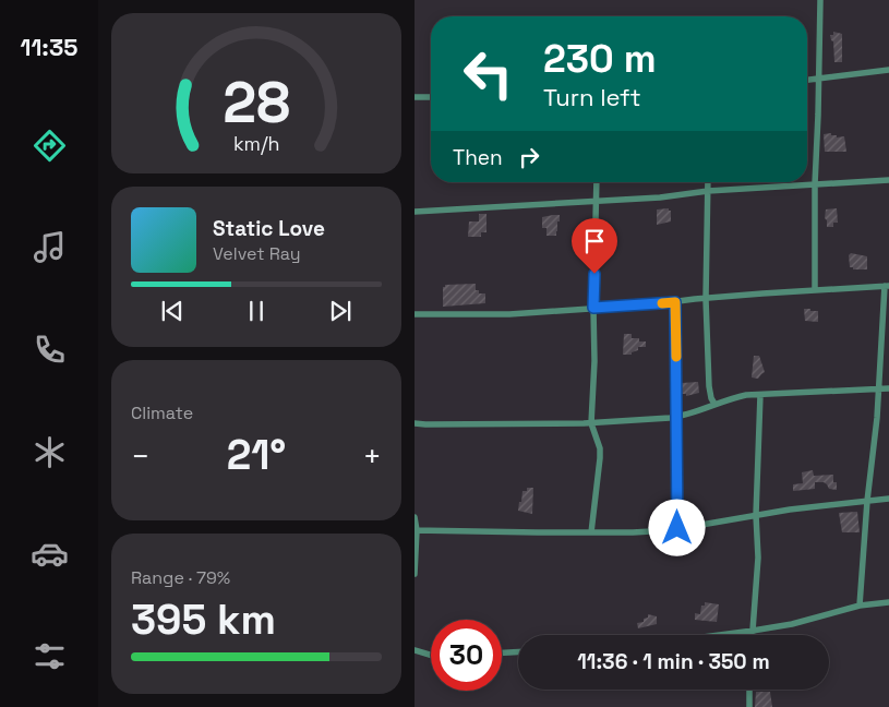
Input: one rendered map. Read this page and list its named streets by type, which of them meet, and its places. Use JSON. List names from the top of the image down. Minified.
{"page":{"tabs":"11:35","turn":["230 m","Turn left"],"then":"Then","song":["Static Love","Velvet Ray"],"tile":["Climate",["Range · 79%","395 km"]],"heat":["−","21°","+"],"limit":"30","trip":"11:36 · 1 min · 350 m","gauge":["28","km/h"]}}
